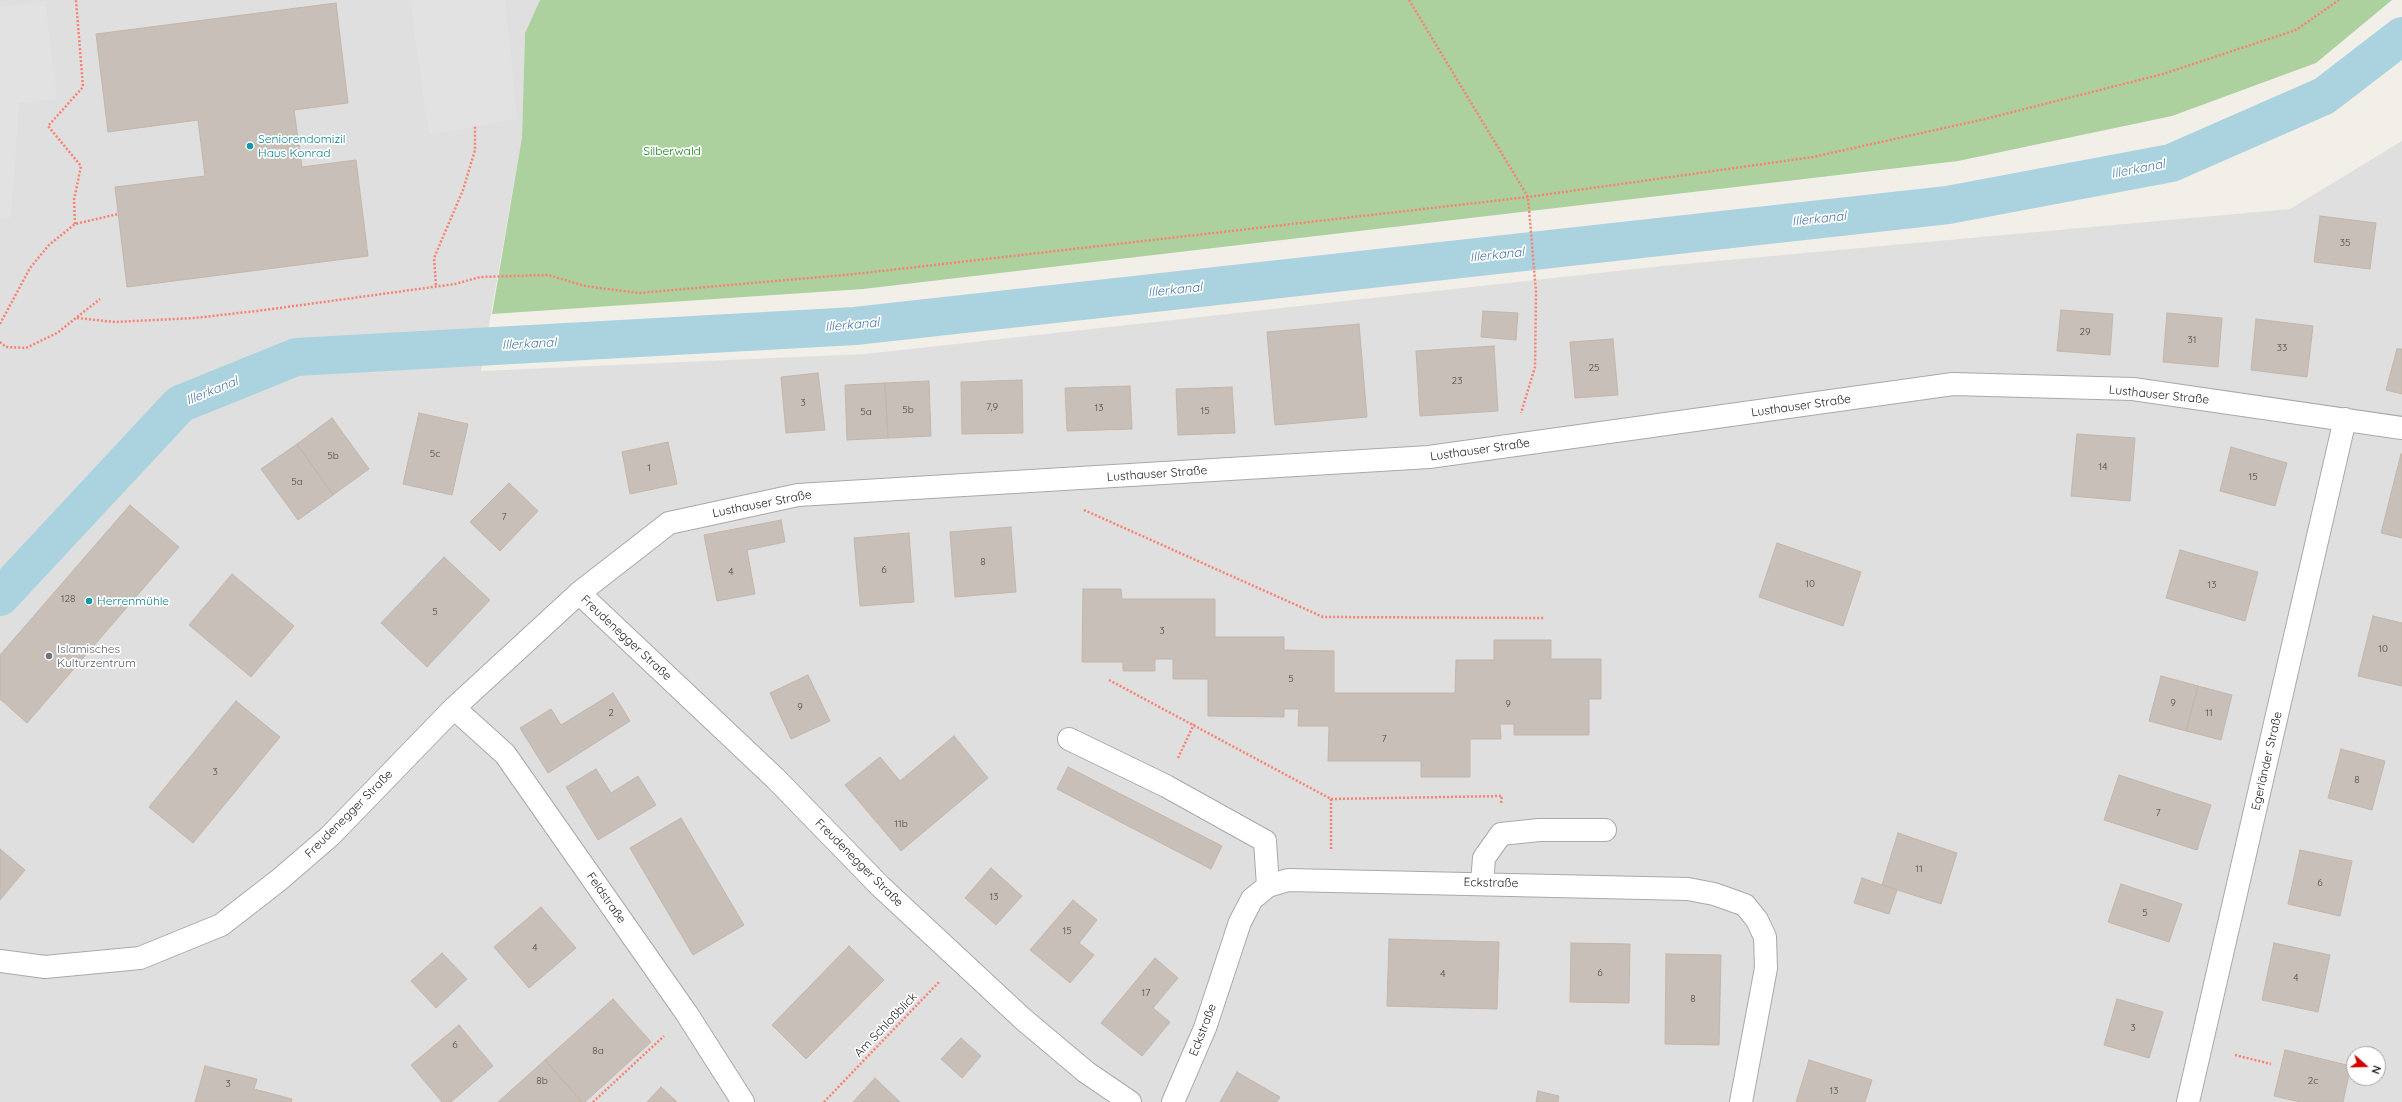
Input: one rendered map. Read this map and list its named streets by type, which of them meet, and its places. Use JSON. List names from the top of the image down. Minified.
{"streets":{"street":["Lusthauser Straße","Freudenegger Straße","Egerländer Straße","Eckstraße","Feldstraße"],"path":["Am Schloßblick"]},"crossings":[["Lusthauser Straße","Freudenegger Straße"],["Lusthauser Straße","Egerländer Straße"],["Freudenegger Straße","Feldstraße"],["Freudenegger Straße","Am Schloßblick"]],"water":["Illerkanal"],"parks":["Silberwald"],"places":["Seniorendomizil Haus Konrad","Herrenmühle","Islamisches Kulturzentrum"],"house_numbers":["35","29","31","33","25","23","3","7,9","13","5b","15","5a","5c","5b","14","1","15","5a","7","8","6","4","10","13","128","5","3","10","5","9","9","9","2","11","7","3","8","7","11b","11","6","13","5","15","4","6","4","4","17","8","3","6","8a","8b","2c","3","13"],"north":"right"}
